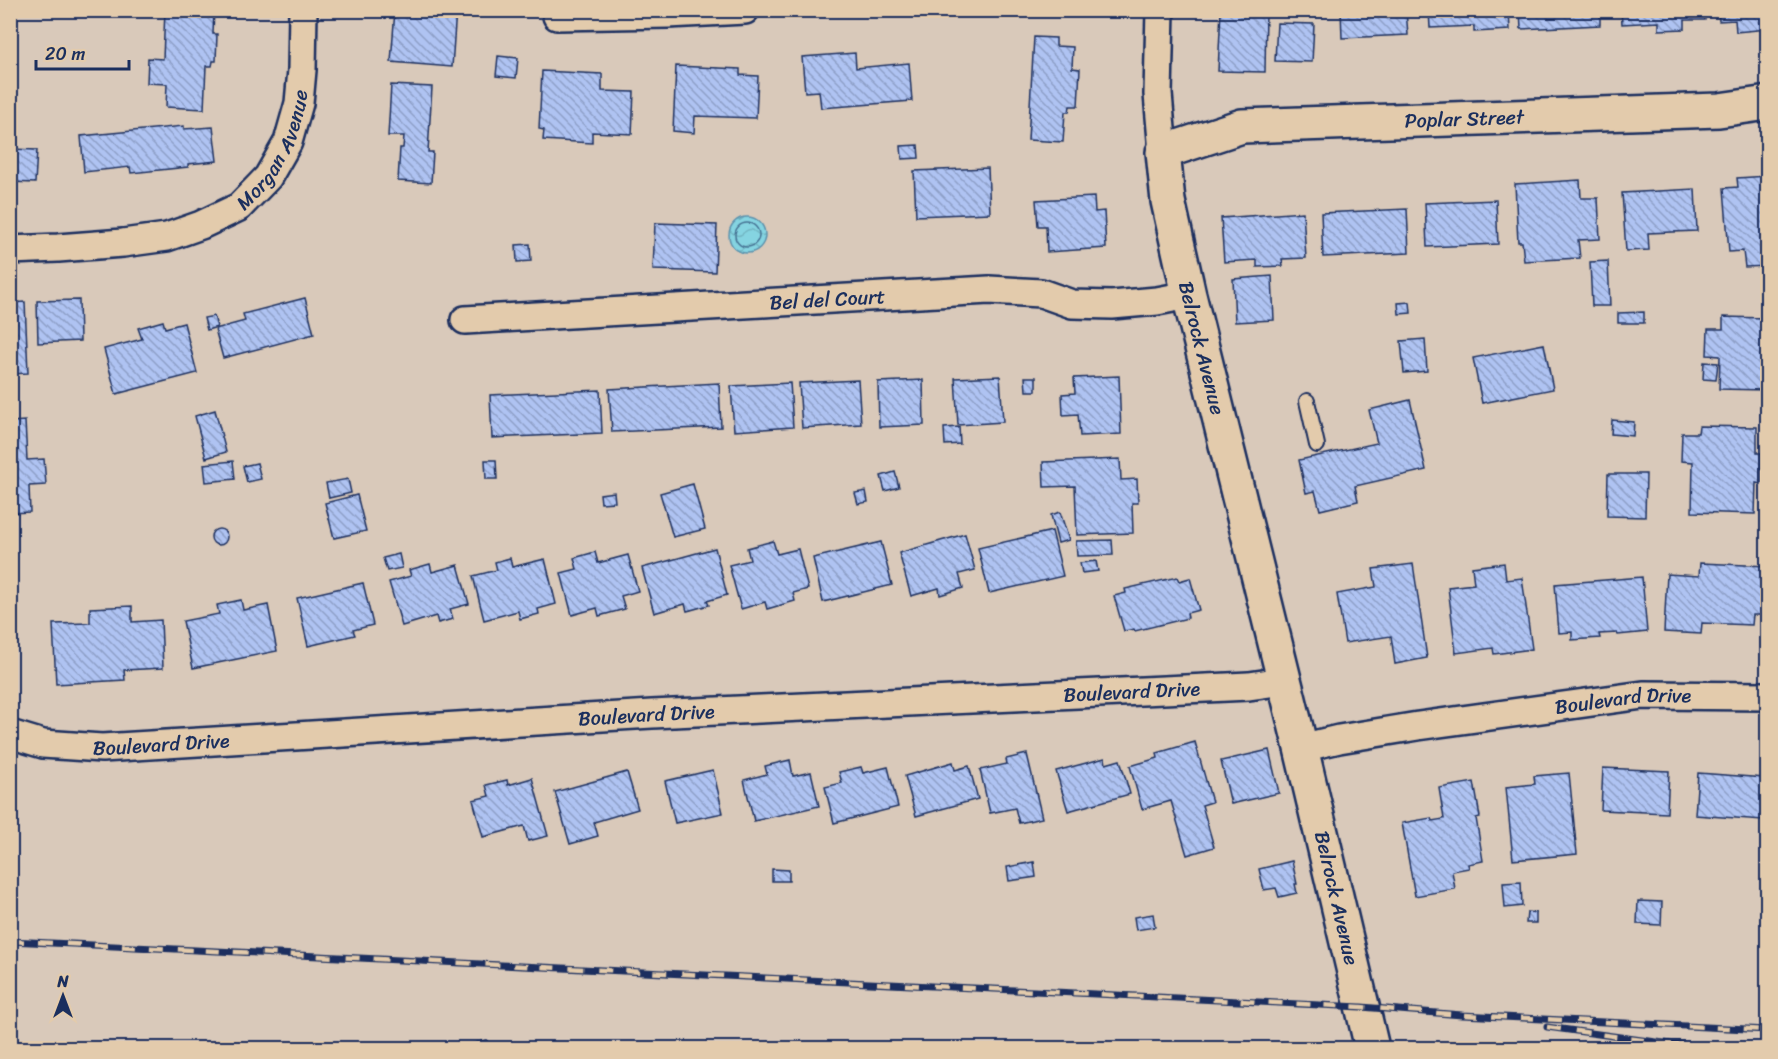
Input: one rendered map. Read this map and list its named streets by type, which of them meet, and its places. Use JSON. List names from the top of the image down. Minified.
{"streets":{"street":["Poplar Street","Morgan Avenue","Bel del Court","Belrock Avenue","Boulevard Drive"]},"crossings":[["Poplar Street","Belrock Avenue"],["Bel del Court","Belrock Avenue"],["Belrock Avenue","Boulevard Drive"]],"scale_bar":"20 m","north":"top"}
